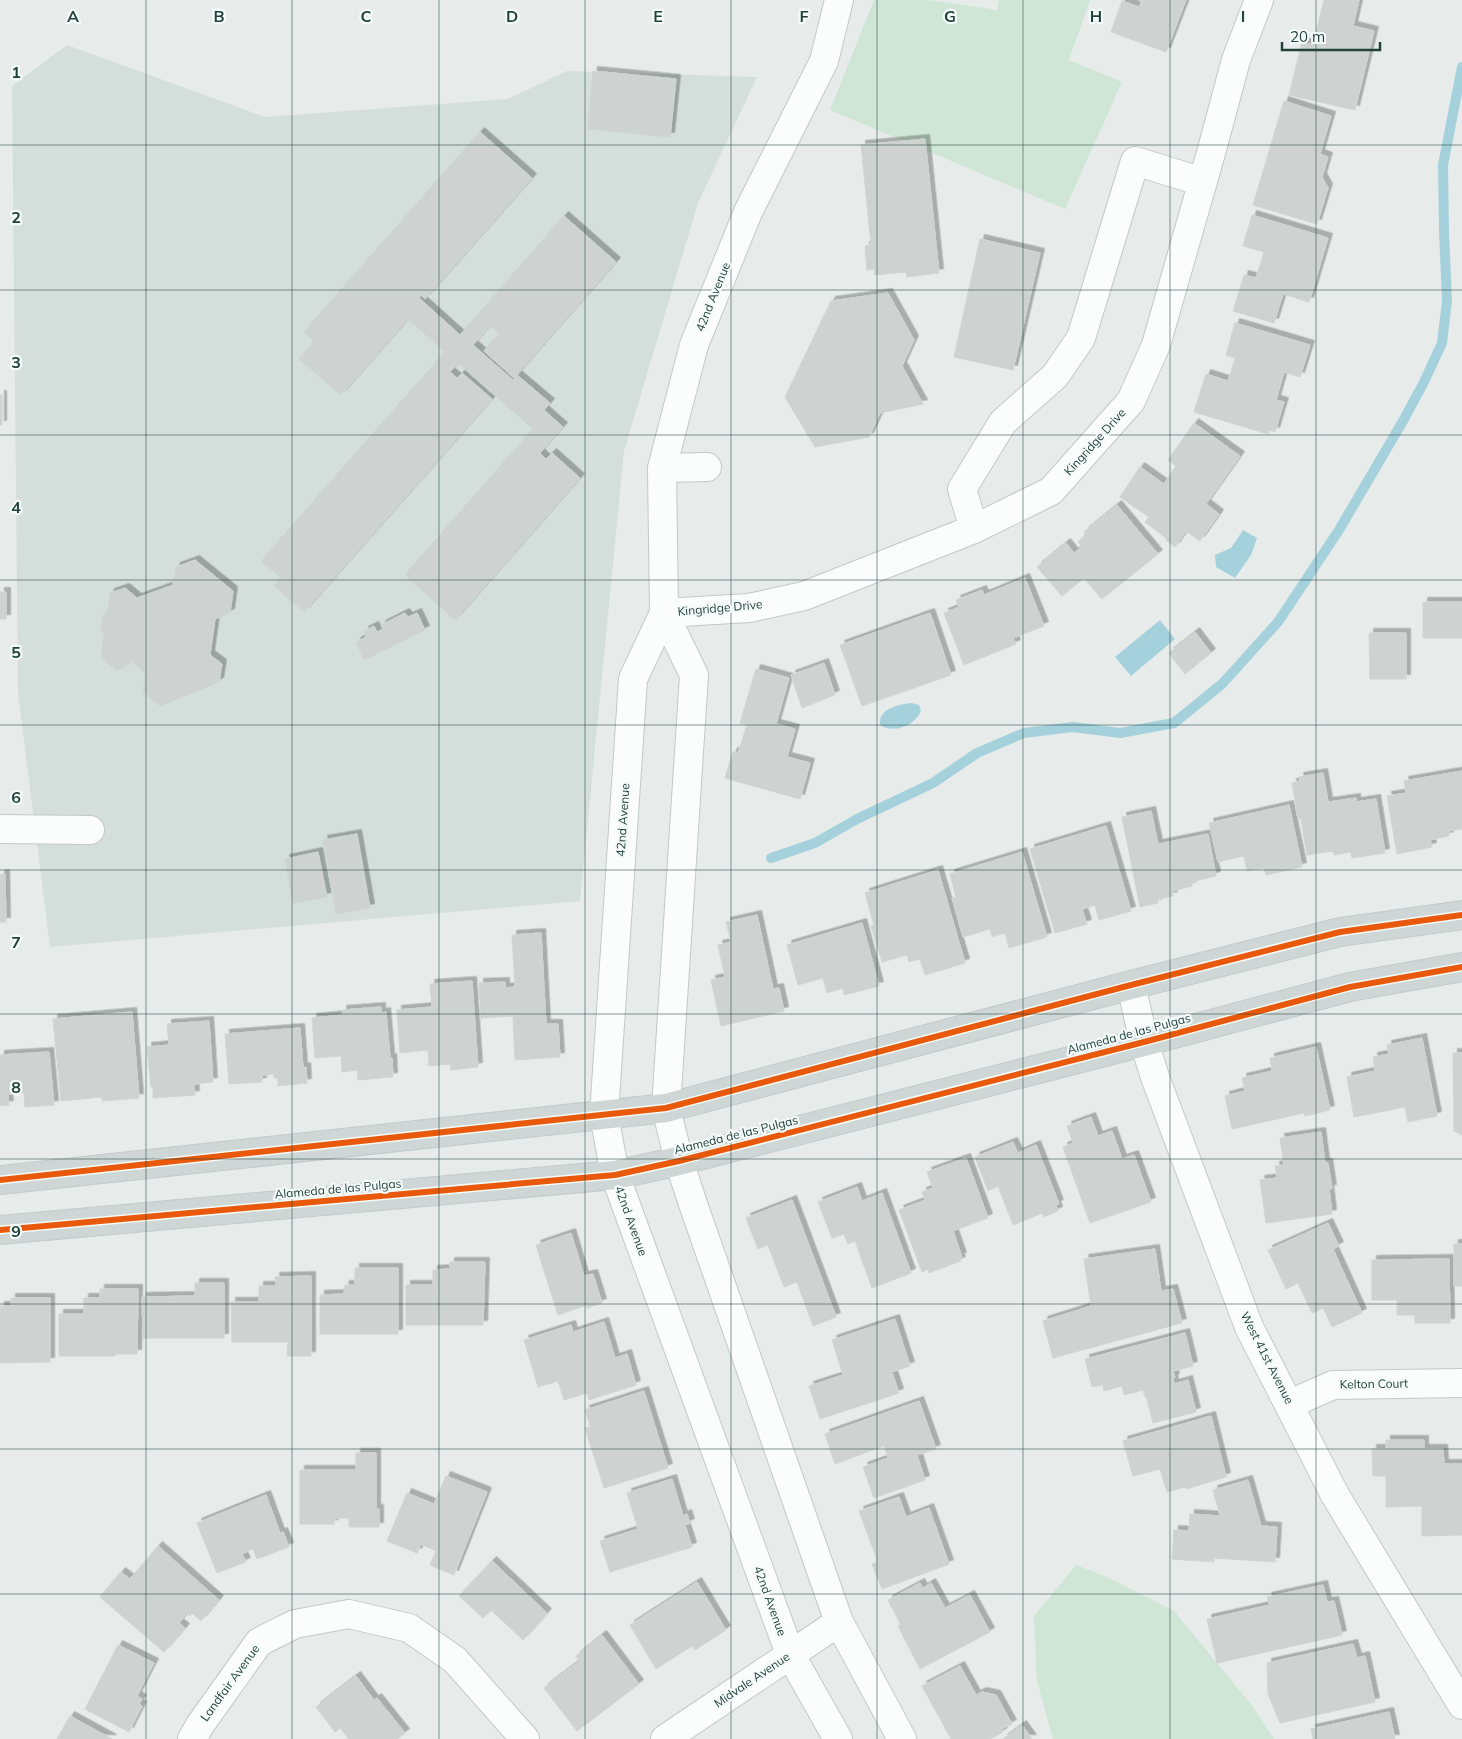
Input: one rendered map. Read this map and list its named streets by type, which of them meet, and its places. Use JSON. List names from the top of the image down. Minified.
{"streets":{"main road":["Alameda de las Pulgas"],"street":["42nd Avenue","Kingridge Drive","West 41st Avenue","Kelton Court","Midvale Avenue","Landfair Avenue"]},"crossings":[["42nd Avenue","Kingridge Drive"],["42nd Avenue","Alameda de las Pulgas"],["42nd Avenue","Midvale Avenue"],["Alameda de las Pulgas","West 41st Avenue"],["West 41st Avenue","Kelton Court"]],"scale_bar":"20 m","grid":{"columns":["A","B","C","D","E","F","G","H","I"],"rows":["1","2","3","4","5","6","7","8","9"]}}
